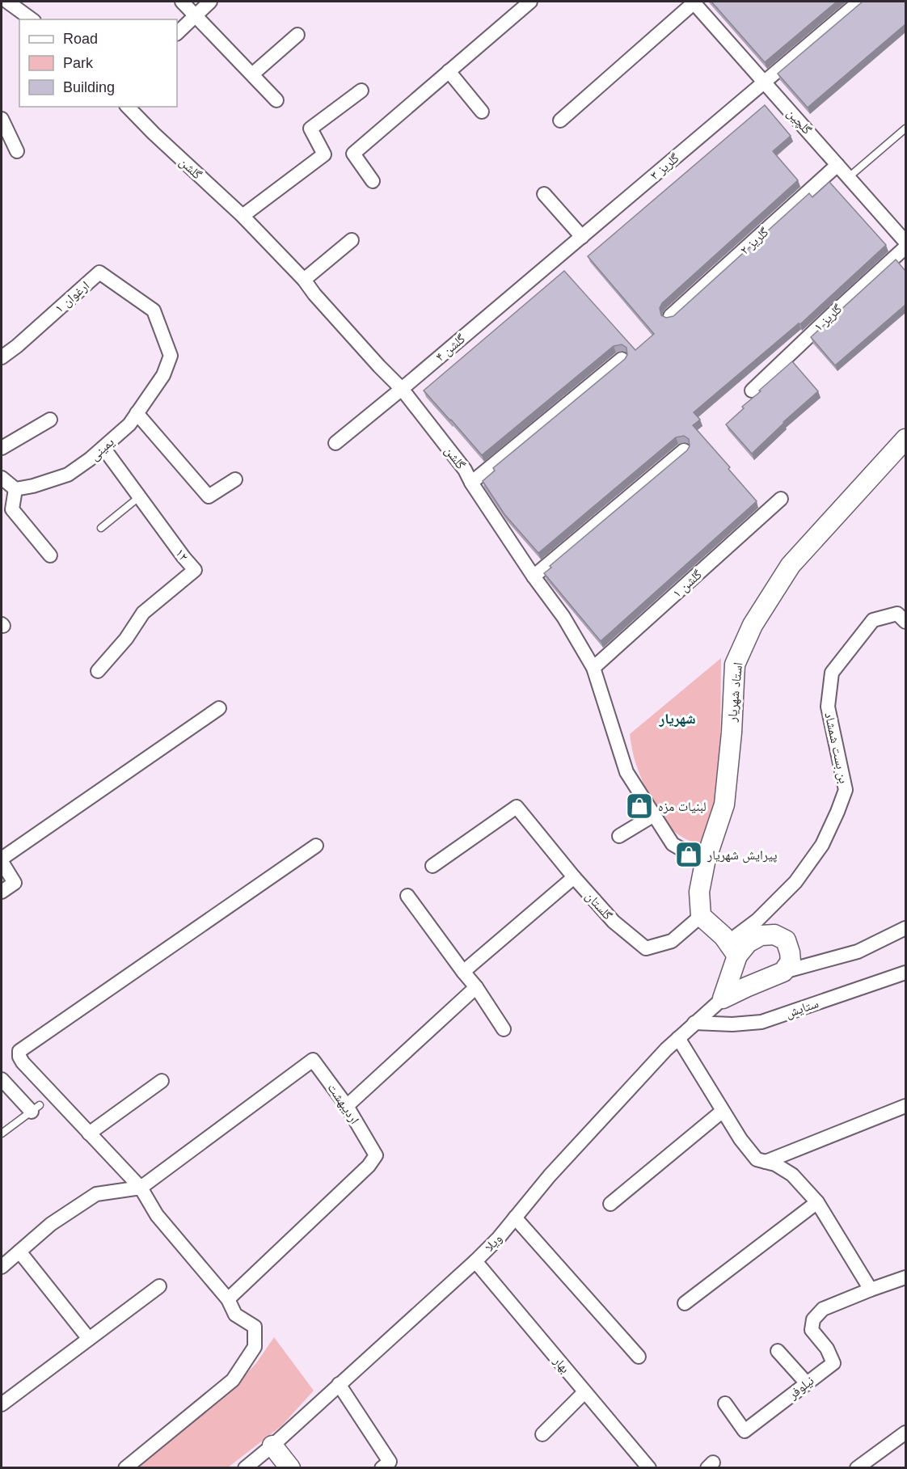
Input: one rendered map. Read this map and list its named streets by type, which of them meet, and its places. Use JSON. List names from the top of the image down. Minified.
{"streets":{"street":["گلچین","گلریز ۳","گلشن","گلریز ۲","ارغوان ۱","گلریز ۱","گلشن ۴","یمینی","۱۲","گلشن ۱","استاد شهریار","بن بست شمشاد","گلستان","ستایش","اردیبهشت","ویلا","بهار","نیلوفر"]},"crossings":[["گلچین","گلریز ۳"],["گلچین","گلریز ۲"],["گلریز ۳","گلشن ۴"],["گلشن","گلشن ۴"],["گلشن","گلشن ۱"],["گلشن","استاد شهریار"],["ارغوان ۱","یمینی"],["یمینی","۱۲"],["استاد شهریار","گلستان"],["ستایش","ویلا"],["ویلا","بهار"]],"districts":["شهریار"],"places":{"shop":["لبنیات مزه","پیرایش شهریار"]},"legend":["Road","Park","Building"]}
